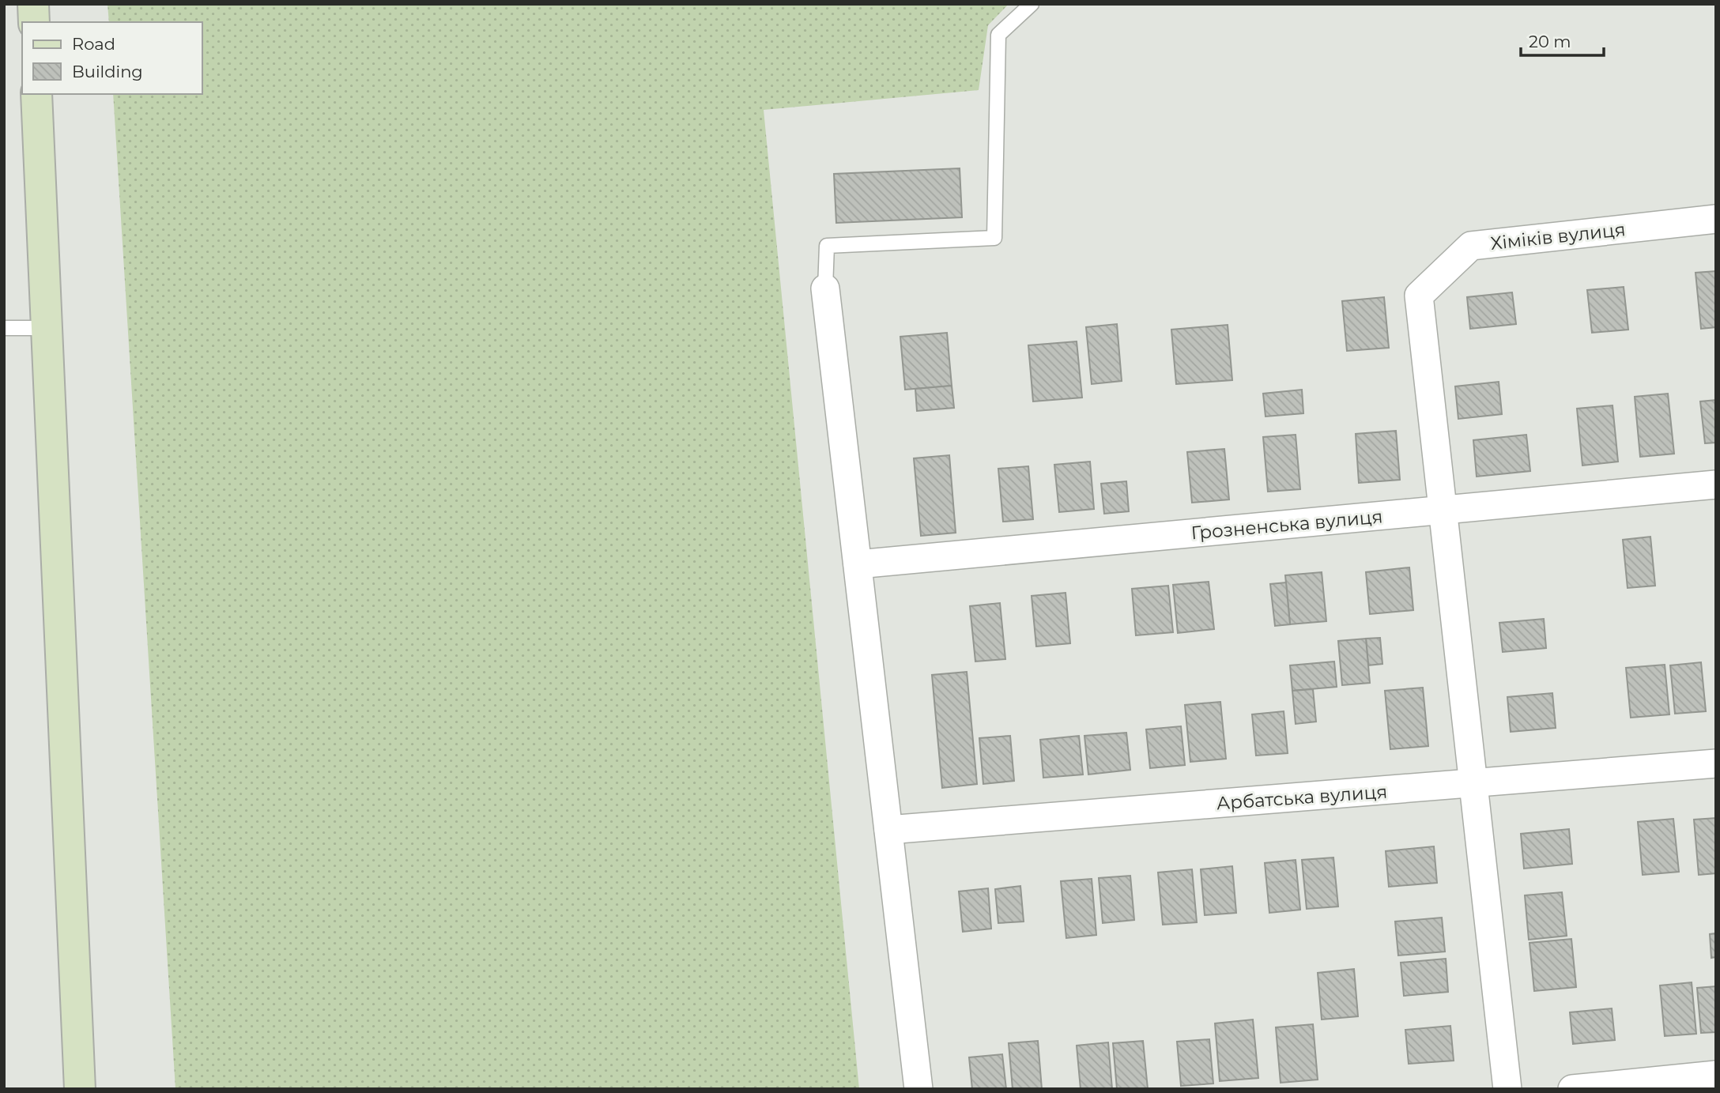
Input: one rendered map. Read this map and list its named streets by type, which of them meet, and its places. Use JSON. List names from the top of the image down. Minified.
{"streets":{"street":["Хіміків вулиця","Грозненська вулиця","Арбатська вулиця"]},"crossings":[["Хіміків вулиця","Грозненська вулиця"]],"legend":["Road","Building"],"scale_bar":"20 m"}
